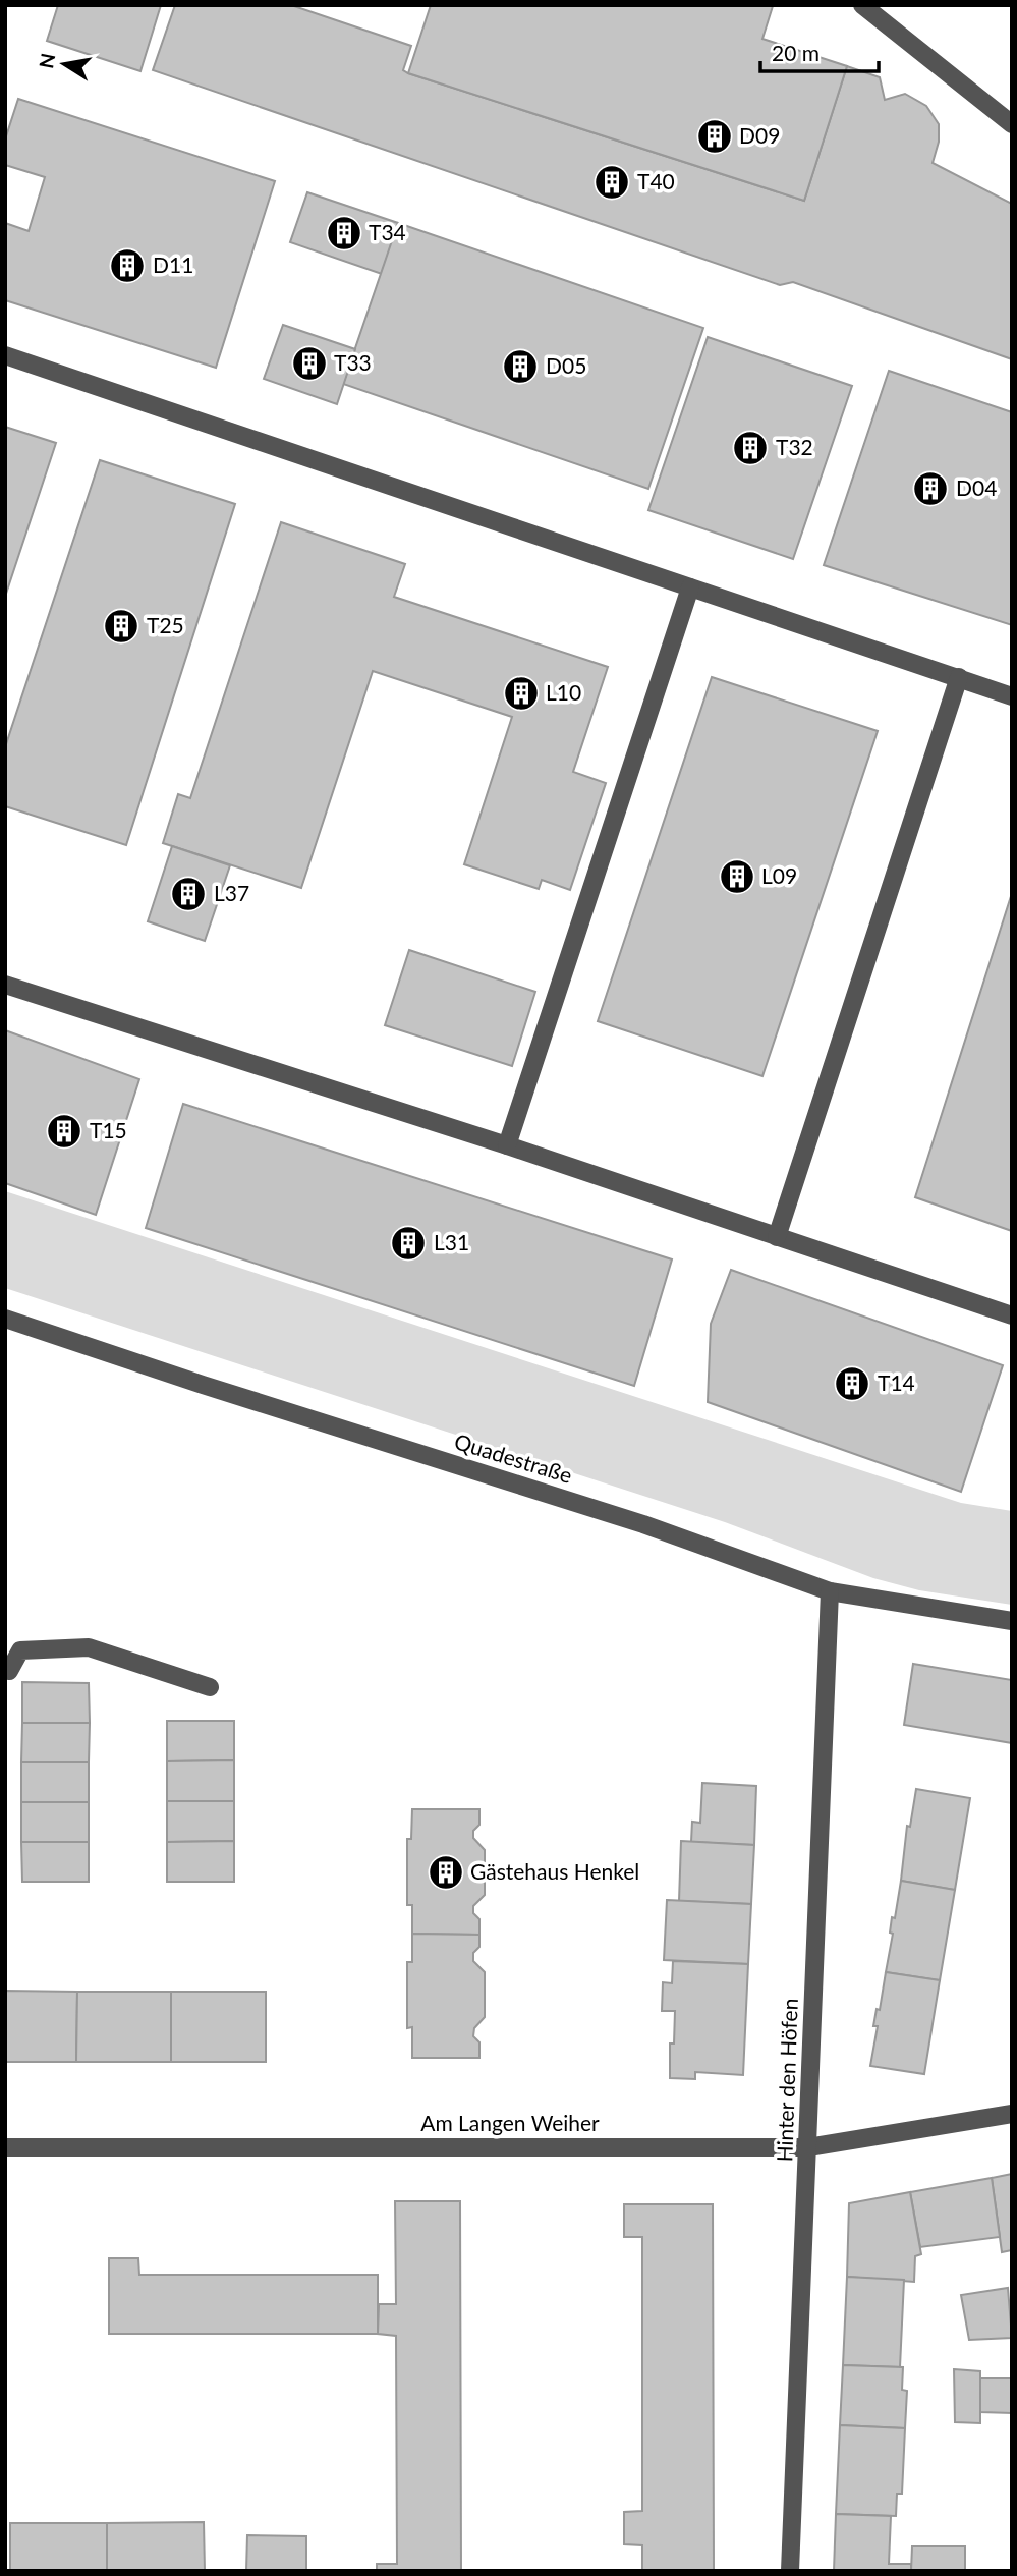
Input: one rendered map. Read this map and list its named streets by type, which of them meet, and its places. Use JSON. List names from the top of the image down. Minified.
{"streets":{"street":["Quadestraße","Hinter den Höfen","Am Langen Weiher"]},"crossings":[["Quadestraße","Hinter den Höfen"],["Hinter den Höfen","Am Langen Weiher"]],"places":{"building":["D09","T40","T34","D11","T33","D05","T32","D04","T25","L10","L09","L37","T15","L31","T14","Gästehaus Henkel"]},"scale_bar":"20 m","north":"left"}
